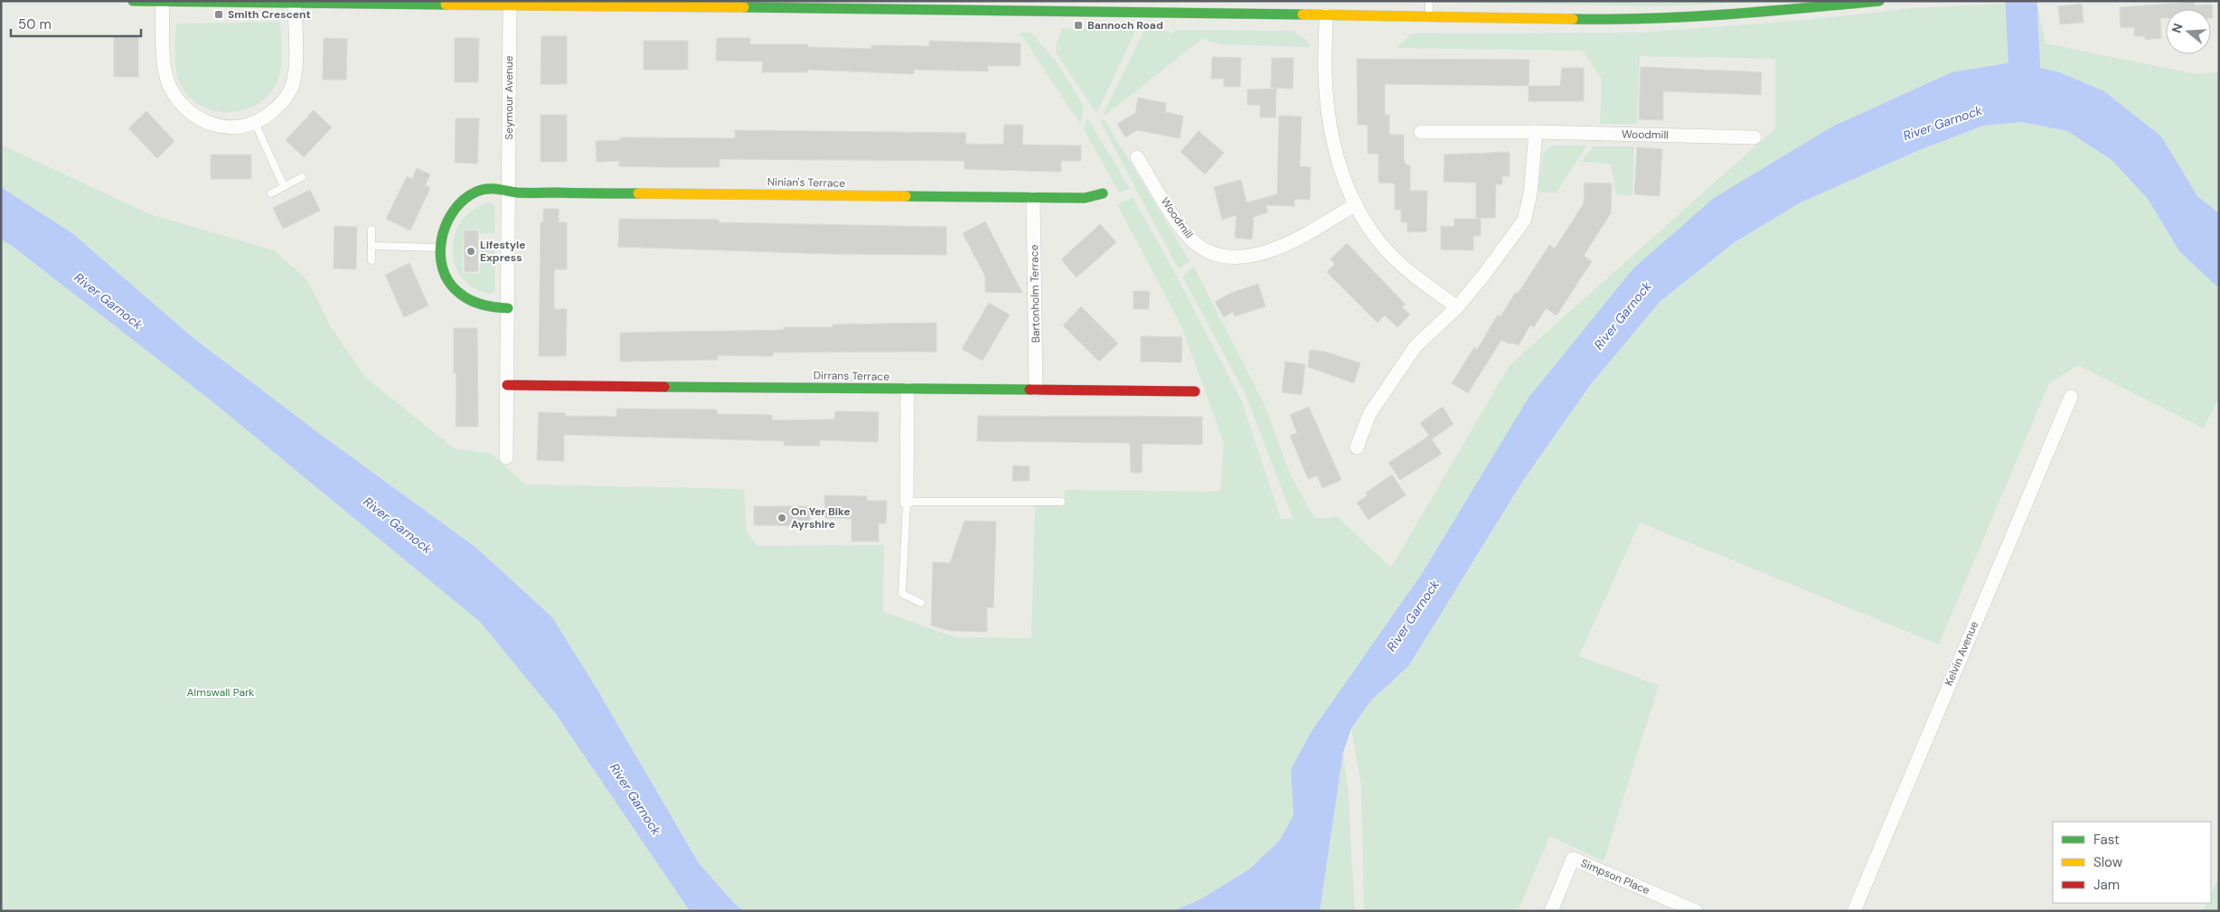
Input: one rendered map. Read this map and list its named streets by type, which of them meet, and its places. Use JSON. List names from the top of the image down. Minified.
{"streets":{"main road":["Ninian's Terrace","Dirrans Terrace"],"street":["Seymour Avenue","Woodmill","Bartonholm Terrace","Kelvin Avenue","Simpson Place"]},"crossings":[["Seymour Avenue","Ninian's Terrace"],["Seymour Avenue","Dirrans Terrace"],["Ninian's Terrace","Bartonholm Terrace"],["Bartonholm Terrace","Dirrans Terrace"]],"water":["River Garnock"],"parks":["Almswall Park"],"places":{"transit":["Smith Crescent","Bannoch Road"],"other":["Lifestyle Express","On Yer Bike Ayrshire"]},"legend":["Fast","Slow","Jam"],"scale_bar":"50 m","north":"left"}
